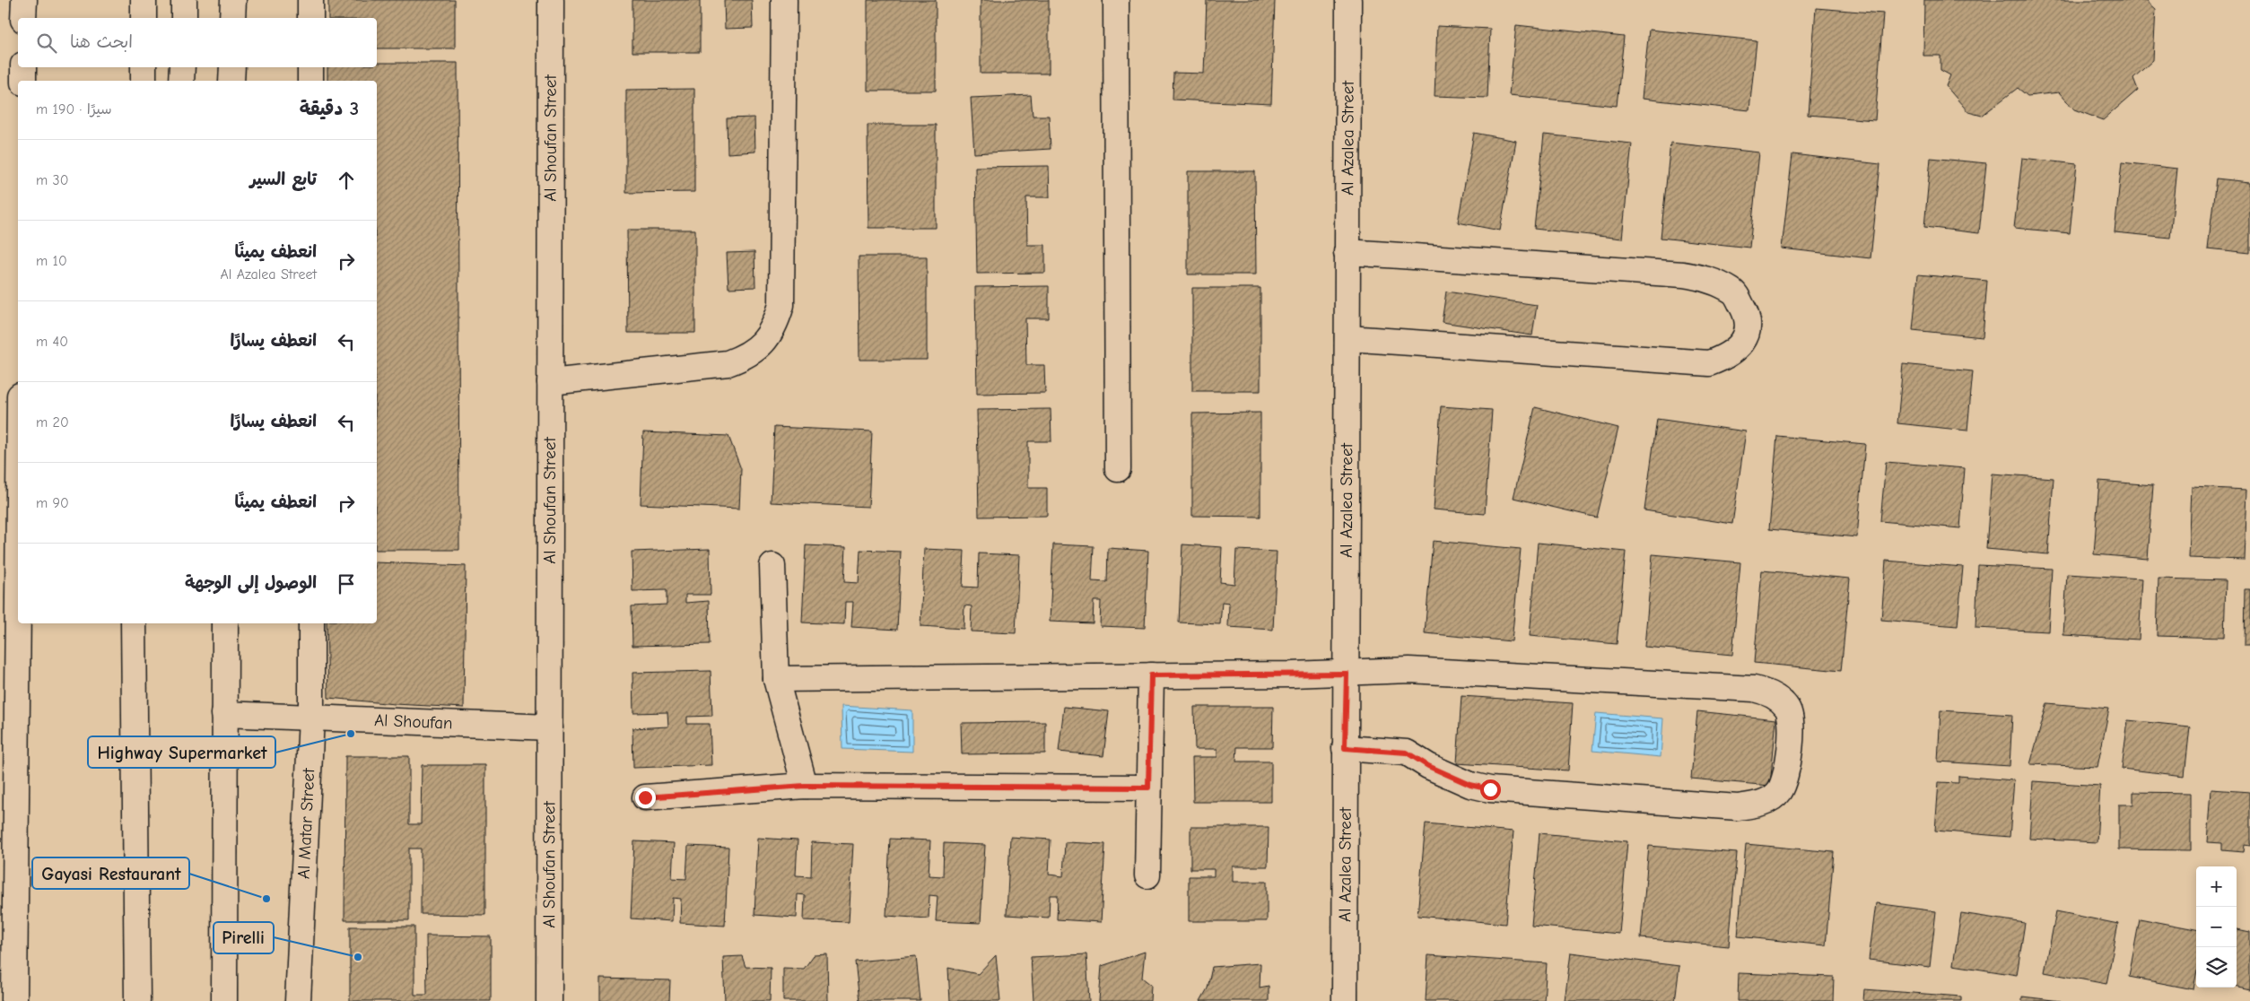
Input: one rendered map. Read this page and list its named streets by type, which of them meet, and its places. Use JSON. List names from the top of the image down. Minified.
{"streets":{"main road":["Al Shoufan Street","Al Azalea Street","Al Shoufan","Al Matar Street"]},"crossings":[["Al Shoufan Street","Al Shoufan"],["Al Shoufan","Al Matar Street"]],"places":["Highway Supermarket","Gayasi Restaurant","Pirelli"],"page":{"search":"ابحث هنا","heading":["3 دقيقة","سيرًا · 190 m"],"list":[["تابع السير","30 m"],["انعطف يمينًا","Al Azalea Street","10 m"],["انعطف يسارًا","40 m"],["انعطف يسارًا","20 m"],["انعطف يمينًا","90 m"],"الوصول إلى الوجهة"],"map_buttons":["+","−"]}}
